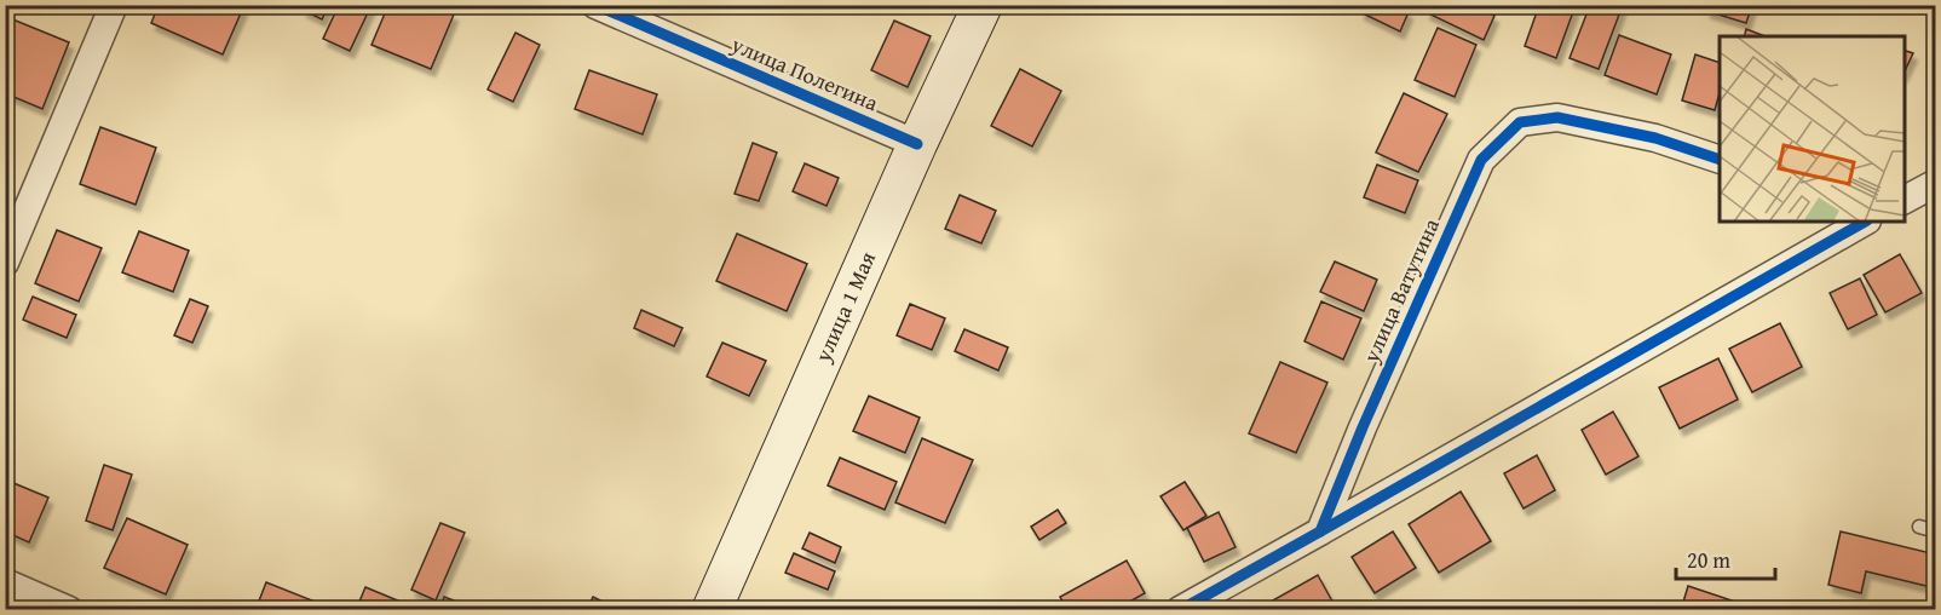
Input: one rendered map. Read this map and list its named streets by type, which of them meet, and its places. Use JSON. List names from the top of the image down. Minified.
{"streets":{"main road":["улица 1 Мая"],"street":["улица Полегина","улица Ватутина"]},"crossings":[["улица Полегина","улица 1 Мая"]],"scale_bar":"20 m"}
